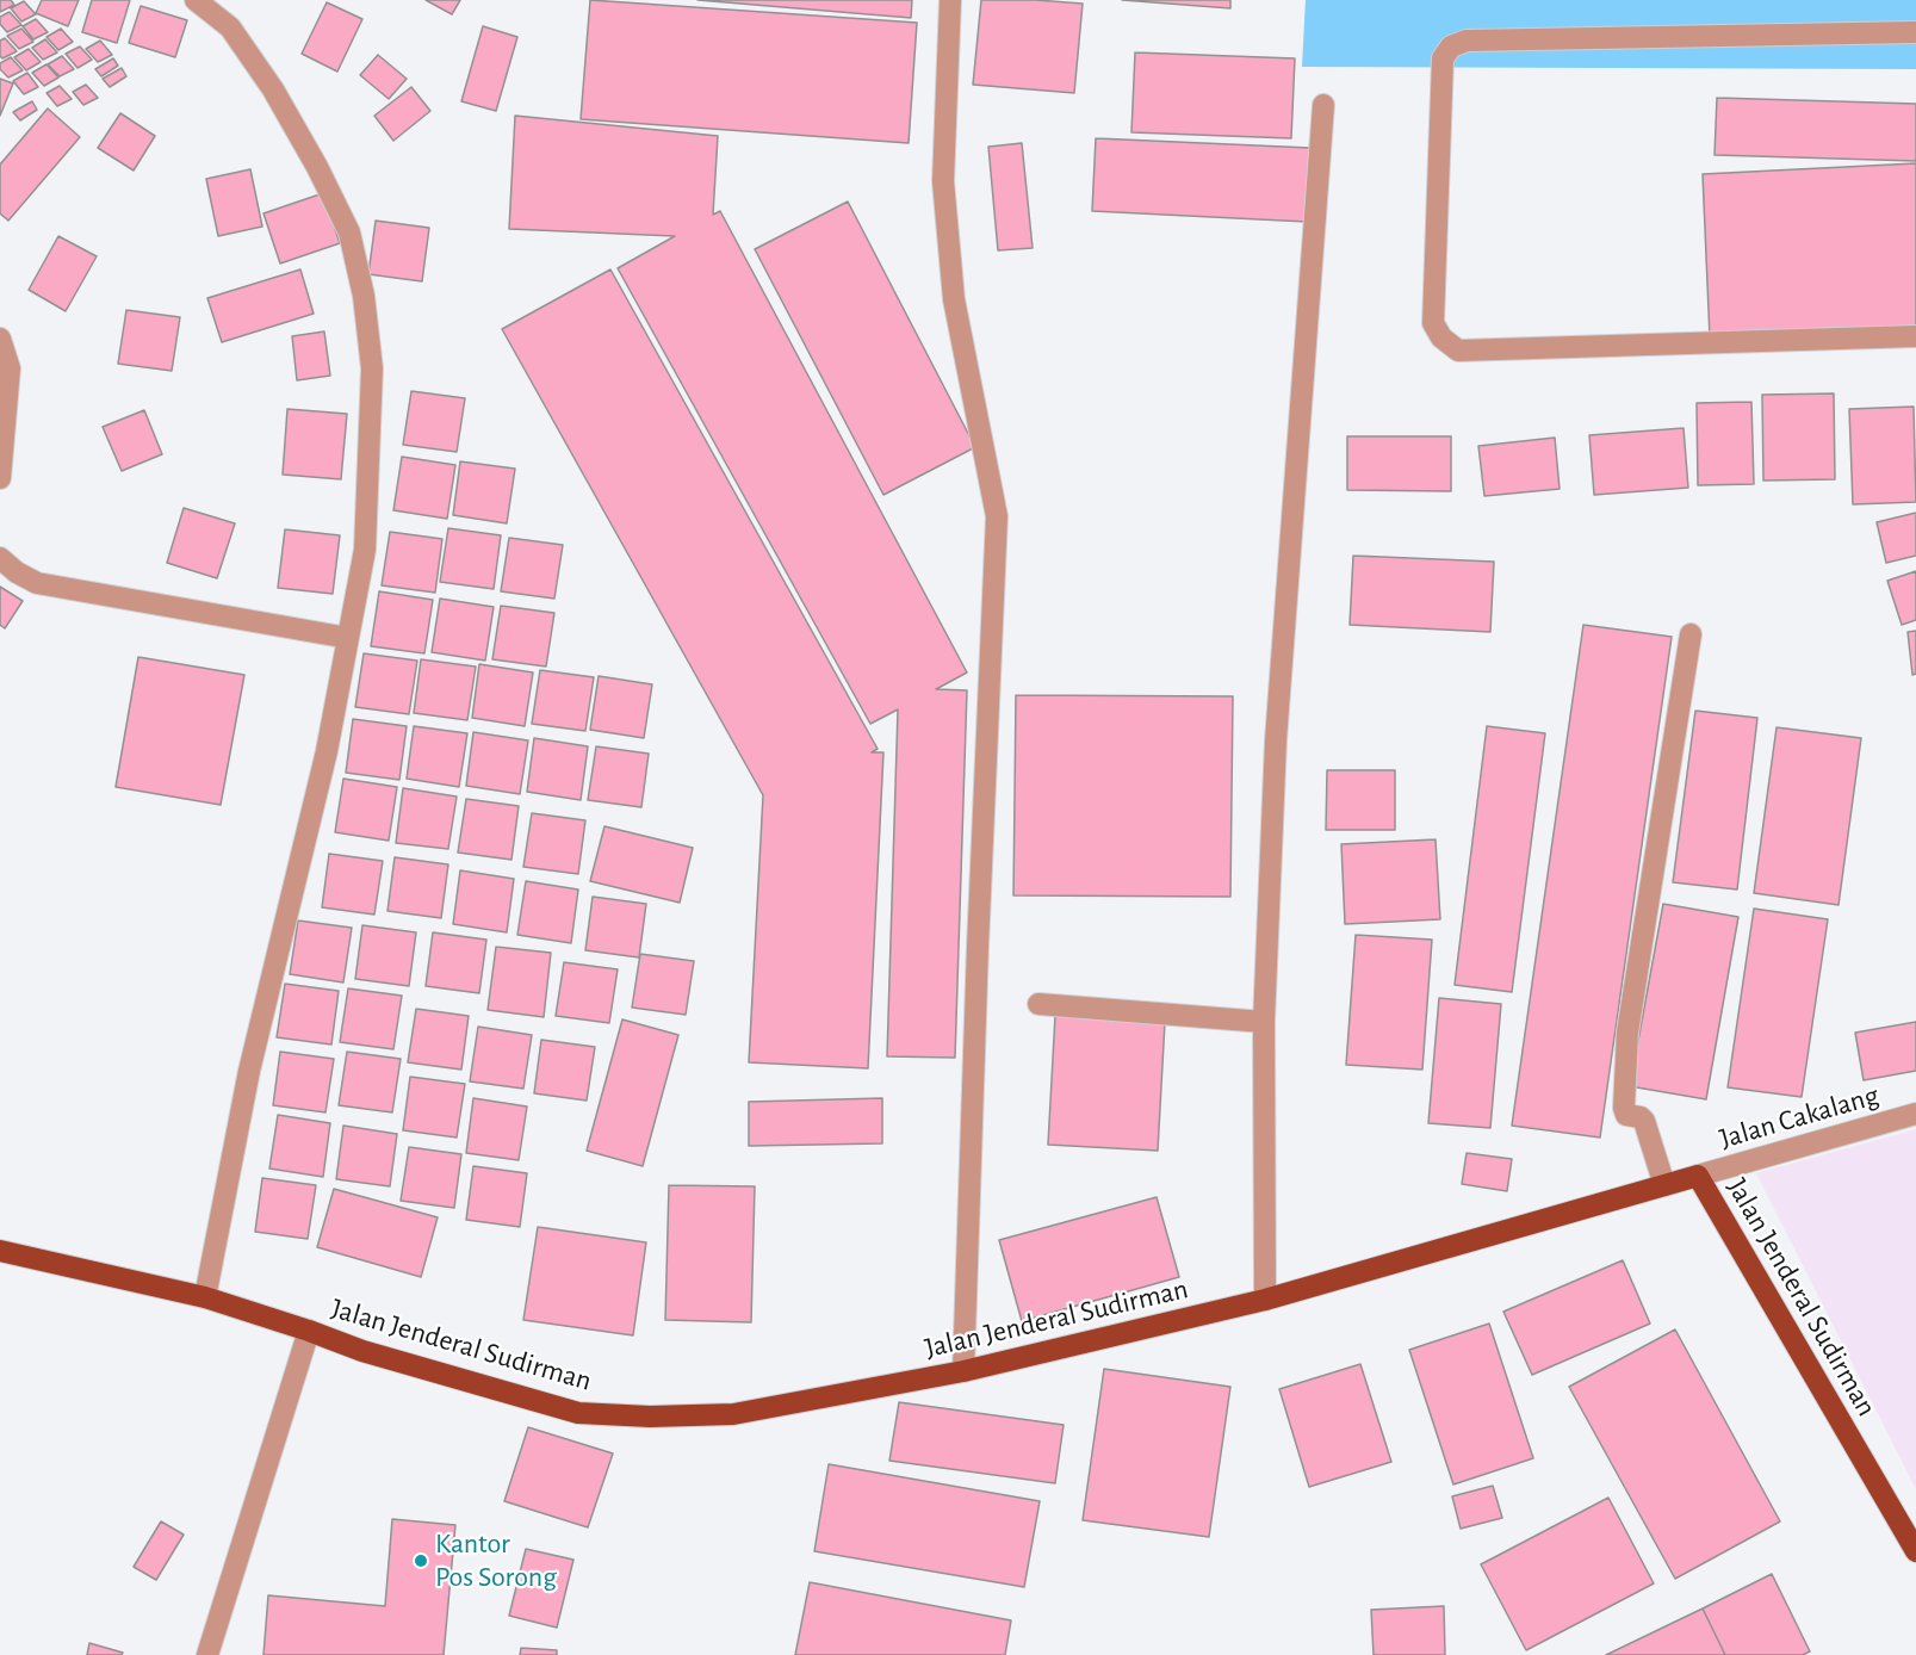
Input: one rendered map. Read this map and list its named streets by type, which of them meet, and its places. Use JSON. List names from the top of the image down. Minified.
{"streets":{"main road":["Jalan Jenderal Sudirman"],"street":["Jalan Cakalang"]},"crossings":[["Jalan Cakalang","Jalan Jenderal Sudirman"]],"places":["Kantor Pos Sorong"]}
